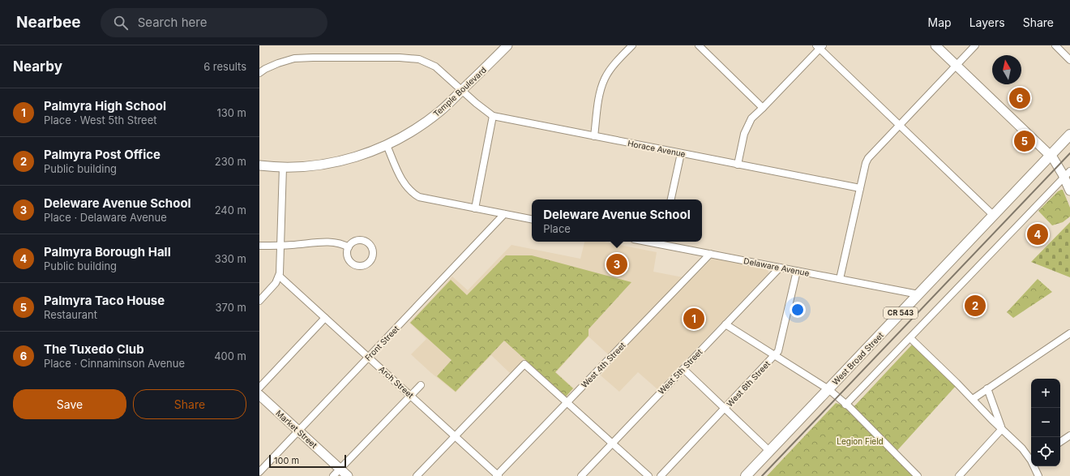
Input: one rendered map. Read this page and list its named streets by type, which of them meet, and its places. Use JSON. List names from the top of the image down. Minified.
{"streets":{"main road":["CR 543","West Broad Street"],"street":["Temple Boulevard","Horace Avenue","Delaware Avenue","Front Street","West 4th Street","West 5th Street","Arch Street","West 6th Street","Market Street"]},"crossings":[["Temple Boulevard","Horace Avenue"],["Delaware Avenue","West Broad Street"],["Delaware Avenue","West 4th Street"],["Delaware Avenue","West 5th Street"],["Delaware Avenue","West 6th Street"],["CR 543","West Broad Street"],["Front Street","Arch Street"],["Front Street","Market Street"],["West 4th Street","Arch Street"]],"parks":["Legion Field"],"scale_bar":"100 m","north":"top","page":{"header":"Nearbee","search":"Search here","nav":["Map","Layers","Share"],"heading":["Nearby","6 results"],"pins":["6","5","4","3","2","1"],"list":[{"mark":"1","name":"Palmyra High School","note":"Place · West 5th Street","value":"130 m"},{"mark":"2","name":"Palmyra Post Office","note":"Public building","value":"230 m"},{"mark":"3","name":"Deleware Avenue School","note":"Place · Delaware Avenue","value":"240 m"},{"mark":"4","name":"Palmyra Borough Hall","note":"Public building","value":"330 m"},{"mark":"5","name":"Palmyra Taco House","note":"Restaurant","value":"370 m"},{"mark":"6","name":"The Tuxedo Club","note":"Place · Cinnaminson Avenue","value":"400 m"}],"popup":["Deleware Avenue School","Place"],"map_buttons":["+","−"],"buttons":["Save","Share"],"scale":"100 m"}}
